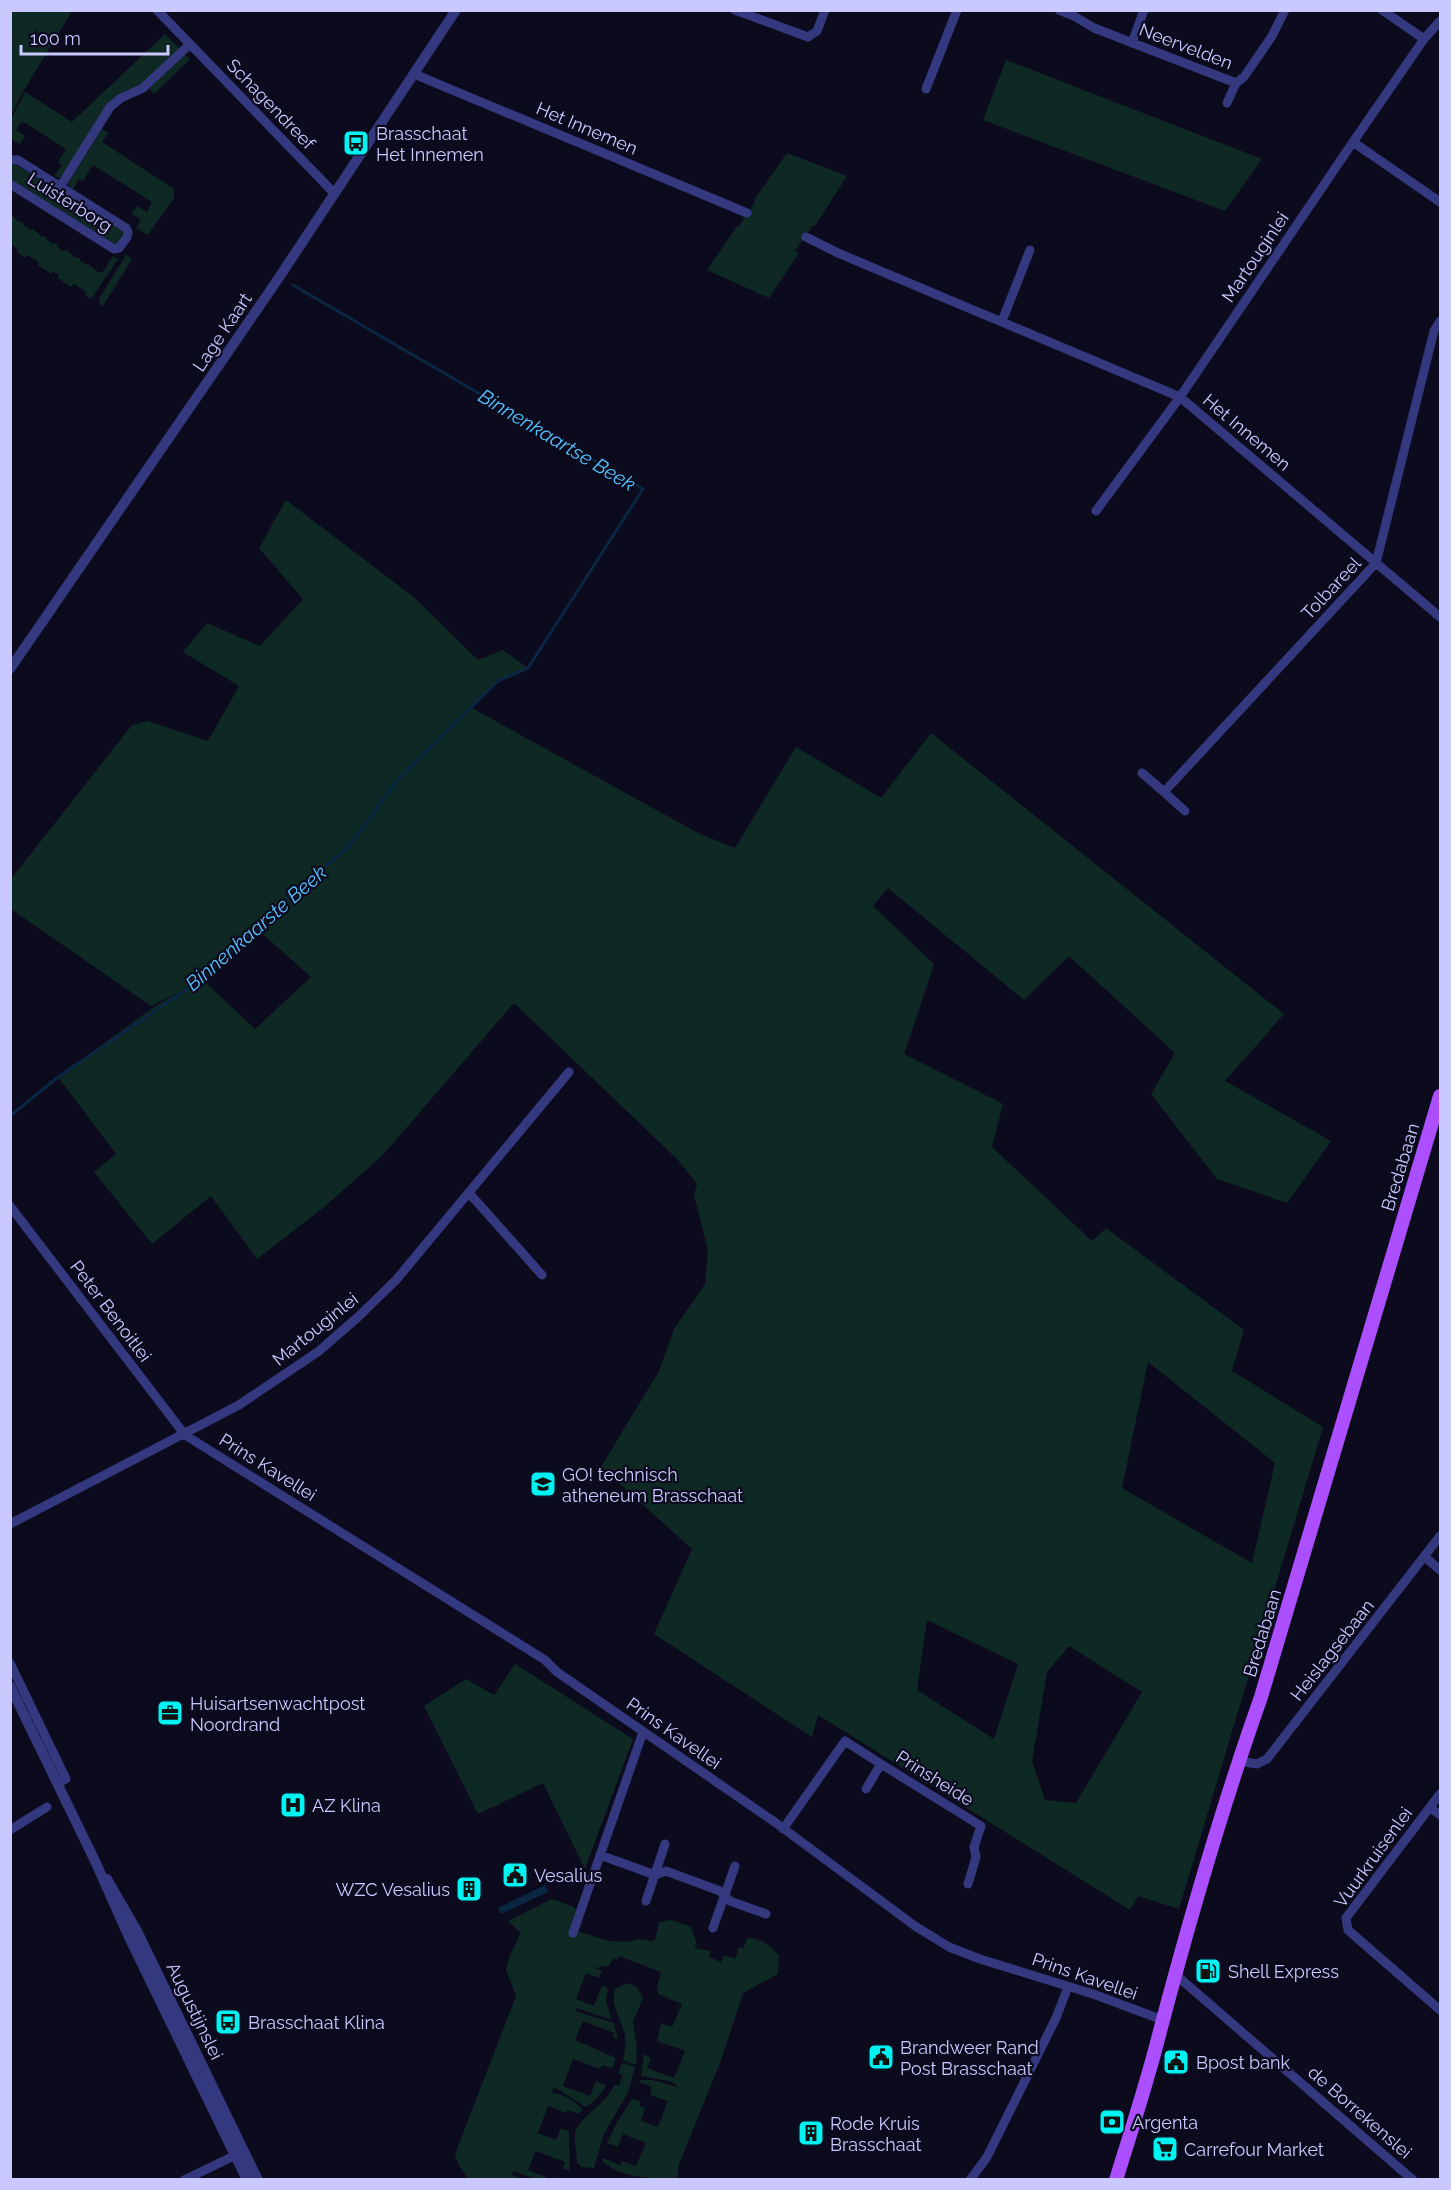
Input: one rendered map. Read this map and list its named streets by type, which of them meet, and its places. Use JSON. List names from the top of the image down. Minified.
{"streets":{"main road":["Bredabaan"],"street":["Neervelden","Schagendreef","Het Innemen","Luisterborg","Martouginlei","Lage Kaart","Tolbareel","Peter Benoitlei","Prins Kavellei","Heislagsebaan","Prinsheide","Vuurkruisenlei","Augustijnslei","de Borrekenslei"]},"crossings":[["Schagendreef","Luisterborg"],["Schagendreef","Lage Kaart"],["Het Innemen","Martouginlei"],["Het Innemen","Lage Kaart"],["Het Innemen","Tolbareel"],["Martouginlei","Peter Benoitlei"],["Martouginlei","Prins Kavellei"],["Bredabaan","Prins Kavellei"],["Bredabaan","Heislagsebaan"],["Bredabaan","de Borrekenslei"],["Peter Benoitlei","Prins Kavellei"],["Prins Kavellei","Prinsheide"]],"water":["Binnenkaartse Beek","Binnenkaarste Beek"],"places":{"bus stop":["Brasschaat Het Innemen","Brasschaat Klina"],"school or university":["GO! technisch atheneum Brasschaat"],"office":["Huisartsenwachtpost Noordrand"],"hospital":["AZ Klina"],"public building":["Vesalius","Brandweer Rand Post Brasschaat","Bpost bank"],"building":["WZC Vesalius","Rode Kruis Brasschaat"],"fuel station":["Shell Express"],"bank":["Argenta"],"supermarket":["Carrefour Market"]},"scale_bar":"100 m"}
